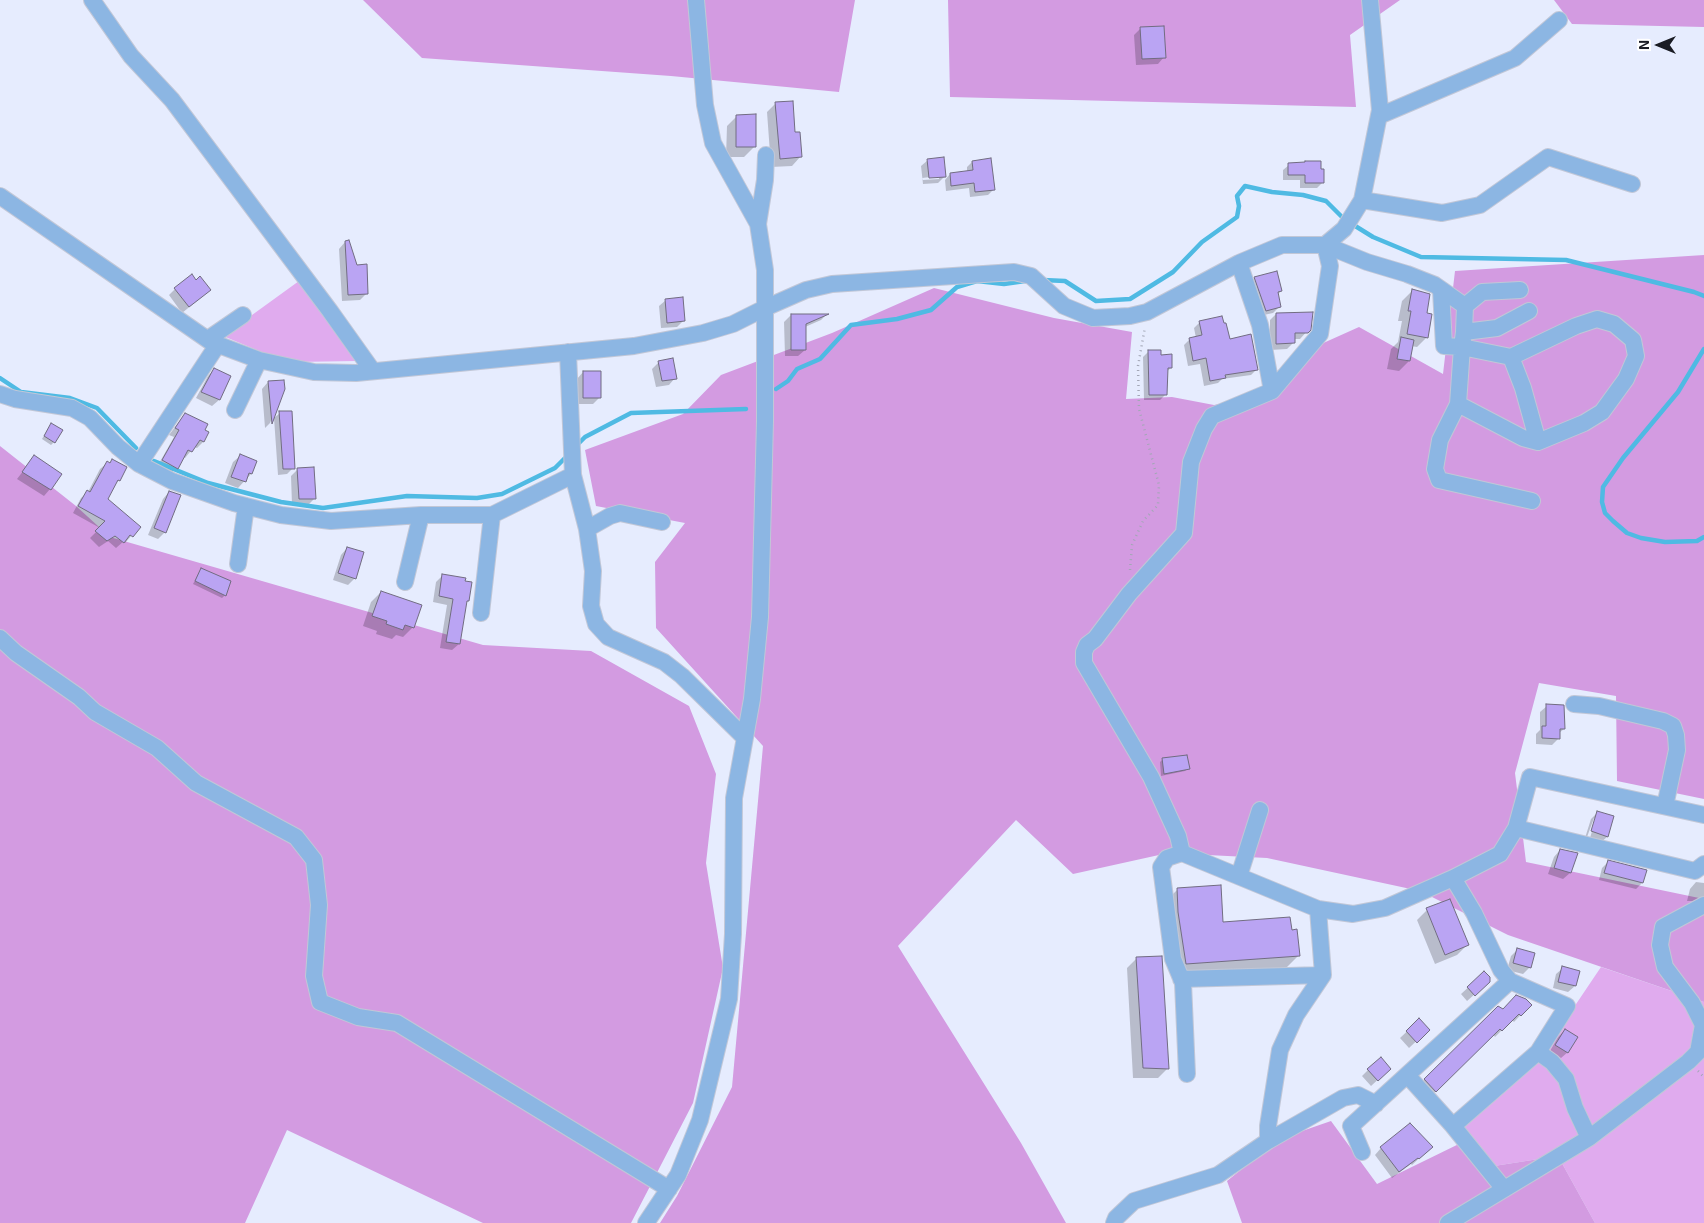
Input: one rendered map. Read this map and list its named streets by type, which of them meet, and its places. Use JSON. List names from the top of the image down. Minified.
{"north":"left"}
